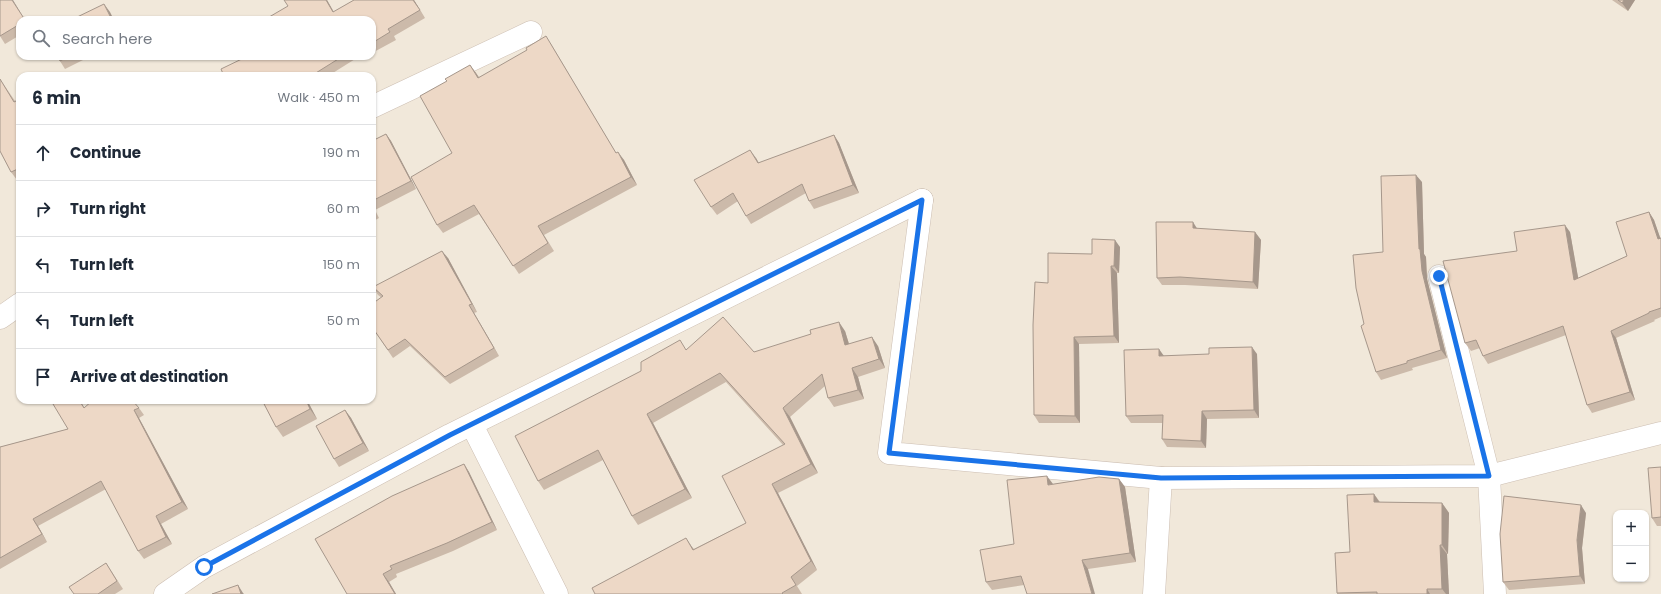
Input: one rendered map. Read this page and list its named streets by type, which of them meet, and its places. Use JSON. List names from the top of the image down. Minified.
{"page":{"search":"Search here","heading":["6 min","Walk · 450 m"],"list":[["Continue","190 m"],["Turn right","60 m"],["Turn left","150 m"],["Turn left","50 m"],"Arrive at destination"],"map_buttons":["+","−"]}}
